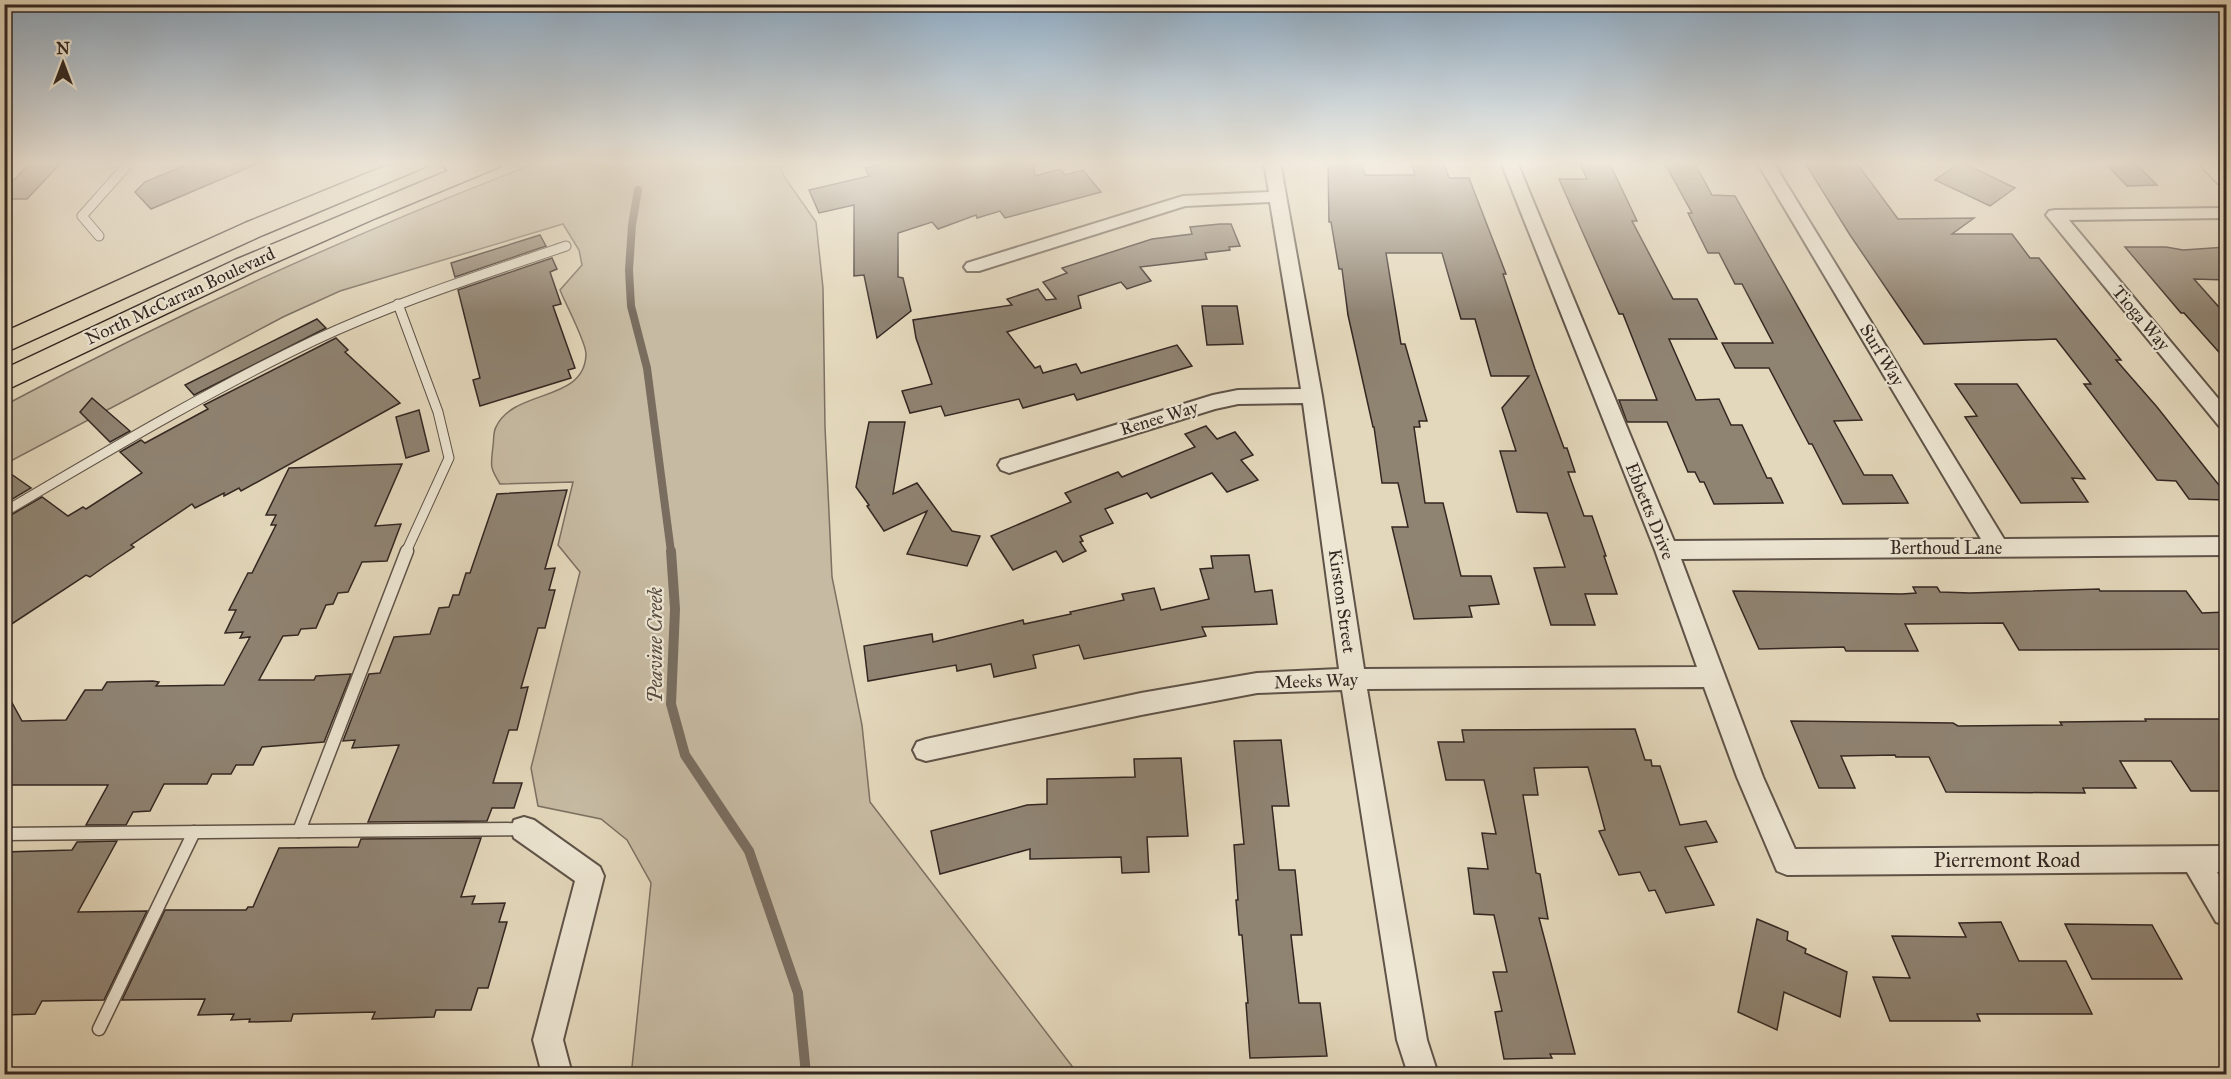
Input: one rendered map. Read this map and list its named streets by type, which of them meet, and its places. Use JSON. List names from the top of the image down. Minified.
{"streets":{"main road":["North McCarran Boulevard"],"street":["Tioga Way","Surf Way","Renee Way","Ebbetts Drive","Berthoud Lane","Kirston Street","Meeks Way","Pierremont Road"]},"crossings":[["Surf Way","Berthoud Lane"],["Renee Way","Kirston Street"],["Ebbetts Drive","Berthoud Lane"],["Ebbetts Drive","Meeks Way"],["Ebbetts Drive","Pierremont Road"],["Kirston Street","Meeks Way"]],"water":["Peavine Creek"],"north":"top"}
